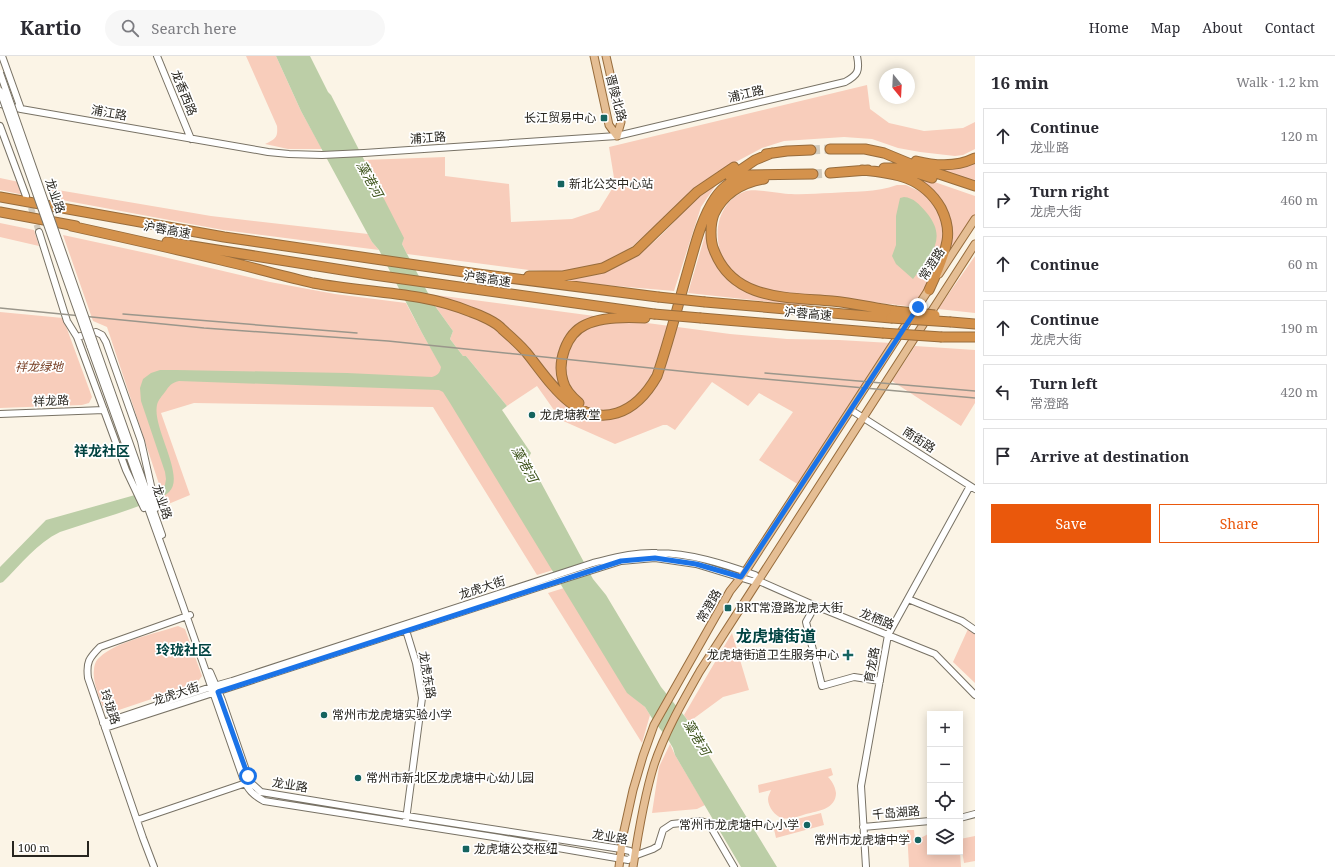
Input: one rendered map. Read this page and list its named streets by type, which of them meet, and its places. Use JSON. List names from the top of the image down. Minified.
{"streets":{"highway":["沪蓉高速"],"main road":["晋陵北路","常澄路"],"street":["龙香西路","浦江路","龙业路","祥龙路","南街路","龙虎大街","龙栖路","育龙路","龙虎东路","玲珑路","千岛湖路"]},"crossings":[["龙香西路","浦江路"],["浦江路","晋陵北路"],["龙业路","常澄路"],["龙业路","龙虎大街"],["龙业路","龙虎东路"],["龙业路","玲珑路"],["常澄路","南街路"],["常澄路","龙虎大街"],["南街路","育龙路"],["龙虎大街","龙虎东路"],["龙虎大街","玲珑路"],["龙栖路","育龙路"],["育龙路","千岛湖路"]],"districts":["祥龙社区","龙虎塘街道","玲珑社区"],"water":["藻港河"],"parks":["祥龙绿地"],"places":{"transit":["长江贸易中心","新北公交中心站","BRT常澄路龙虎大街","龙虎塘公交枢纽"],"other":["龙虎塘教堂","常州市龙虎塘实验小学","常州市新北区龙虎塘中心幼儿园","常州市龙虎塘中心小学","常州市龙虎塘中学"],"health":["龙虎塘街道卫生服务中心"]},"scale_bar":"100 m","north":"bottom","page":{"header":"Kartio","search":"Search here","nav":["Home","Map","About","Contact"],"heading":["16 min","Walk · 1.2 km"],"list":[["Continue","龙业路","120 m"],["Turn right","龙虎大街","460 m"],["Continue","60 m"],["Continue","龙虎大街","190 m"],["Turn left","常澄路","420 m"],"Arrive at destination"],"buttons":["Save","Share"],"map_buttons":["+","−"],"scale":"100 m"}}
